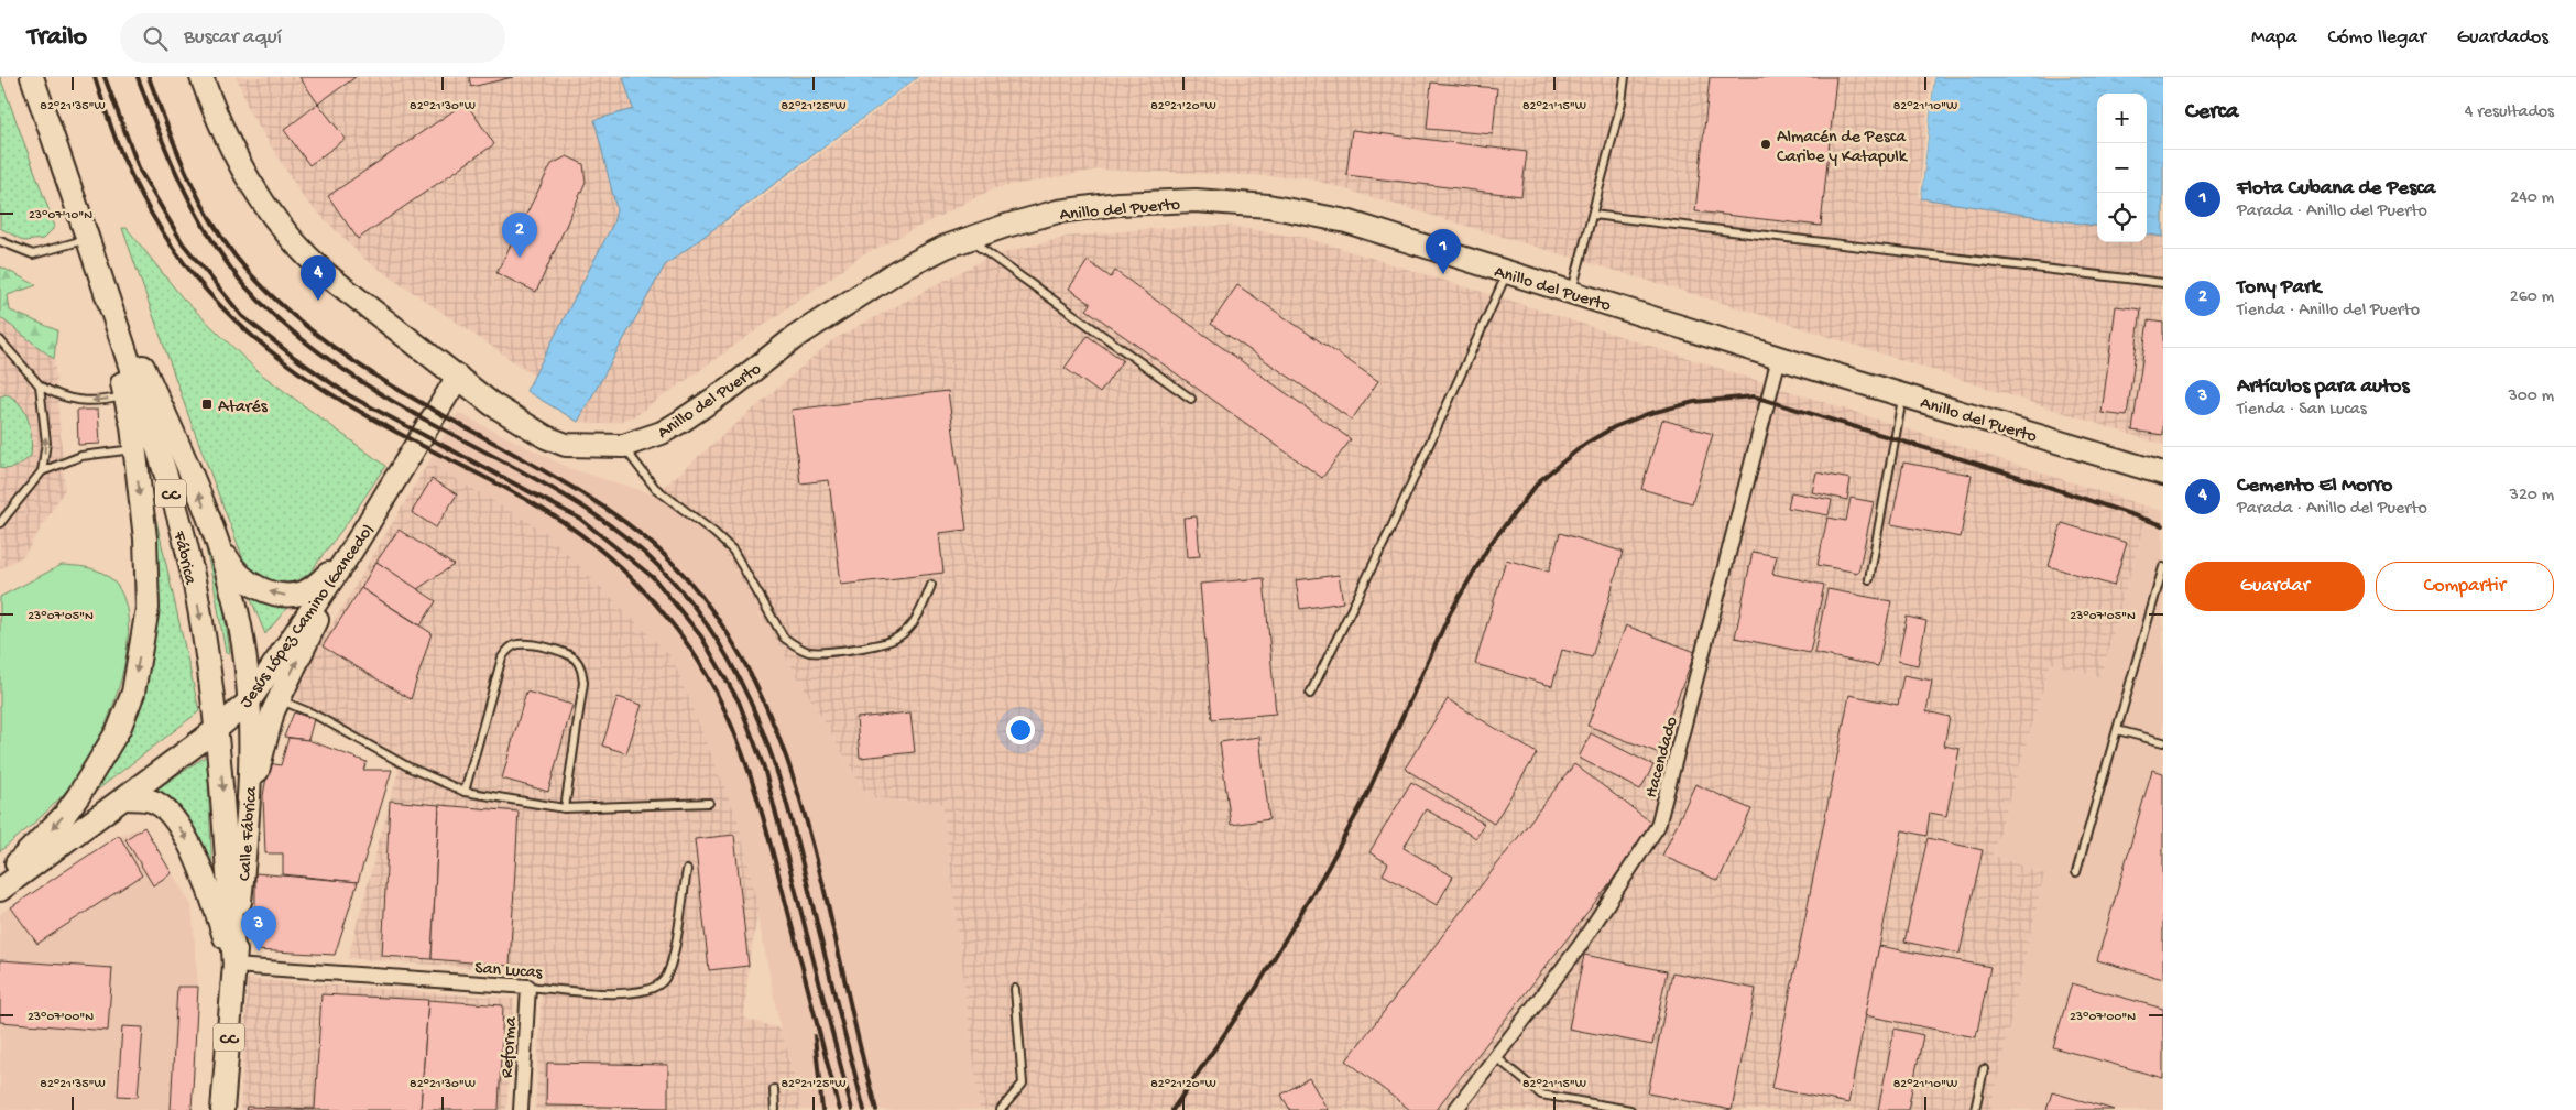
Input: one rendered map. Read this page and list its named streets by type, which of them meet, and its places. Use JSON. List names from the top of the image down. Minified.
{"streets":{"main road":["Anillo del Puerto","CC","Fábrica","Jesús López Camino (Gancedo)","Calle Fábrica"],"street":["Hacendado","San Lucas","Reforma"]},"crossings":[["Anillo del Puerto","Jesús López Camino (Gancedo)"],["Anillo del Puerto","Hacendado"],["Fábrica","Jesús López Camino (Gancedo)"],["Fábrica","Calle Fábrica"],["Jesús López Camino (Gancedo)","Calle Fábrica"],["Calle Fábrica","San Lucas"],["San Lucas","Reforma"]],"places":{"other":["Almacén de Pesca Caribe y Katapulk"],"transit":["Atarés"]},"page":{"header":"Trailo","search":"Buscar aquí","nav":["Mapa","Cómo llegar","Guardados"],"heading":["Cerca","4 resultados"],"map_buttons":["+","−"],"list":[{"mark":"1","name":"Flota Cubana de Pesca","note":"Parada · Anillo del Puerto","value":"240 m"},{"mark":"2","name":"Tony Park","note":"Tienda · Anillo del Puerto","value":"260 m"},{"mark":"3","name":"Artículos para autos","note":"Tienda · San Lucas","value":"300 m"},{"mark":"4","name":"Cemento El Morro","note":"Parada · Anillo del Puerto","value":"320 m"}],"pins":["2","1","4","3"],"buttons":["Guardar","Compartir"]},"coordinates":["82°21'35\"W","82°21'30\"W","82°21'25\"W","82°21'20\"W","82°21'15\"W","82°21'10\"W","23°07'10\"N","23°07'05\"N","23°07'00\"N"]}
